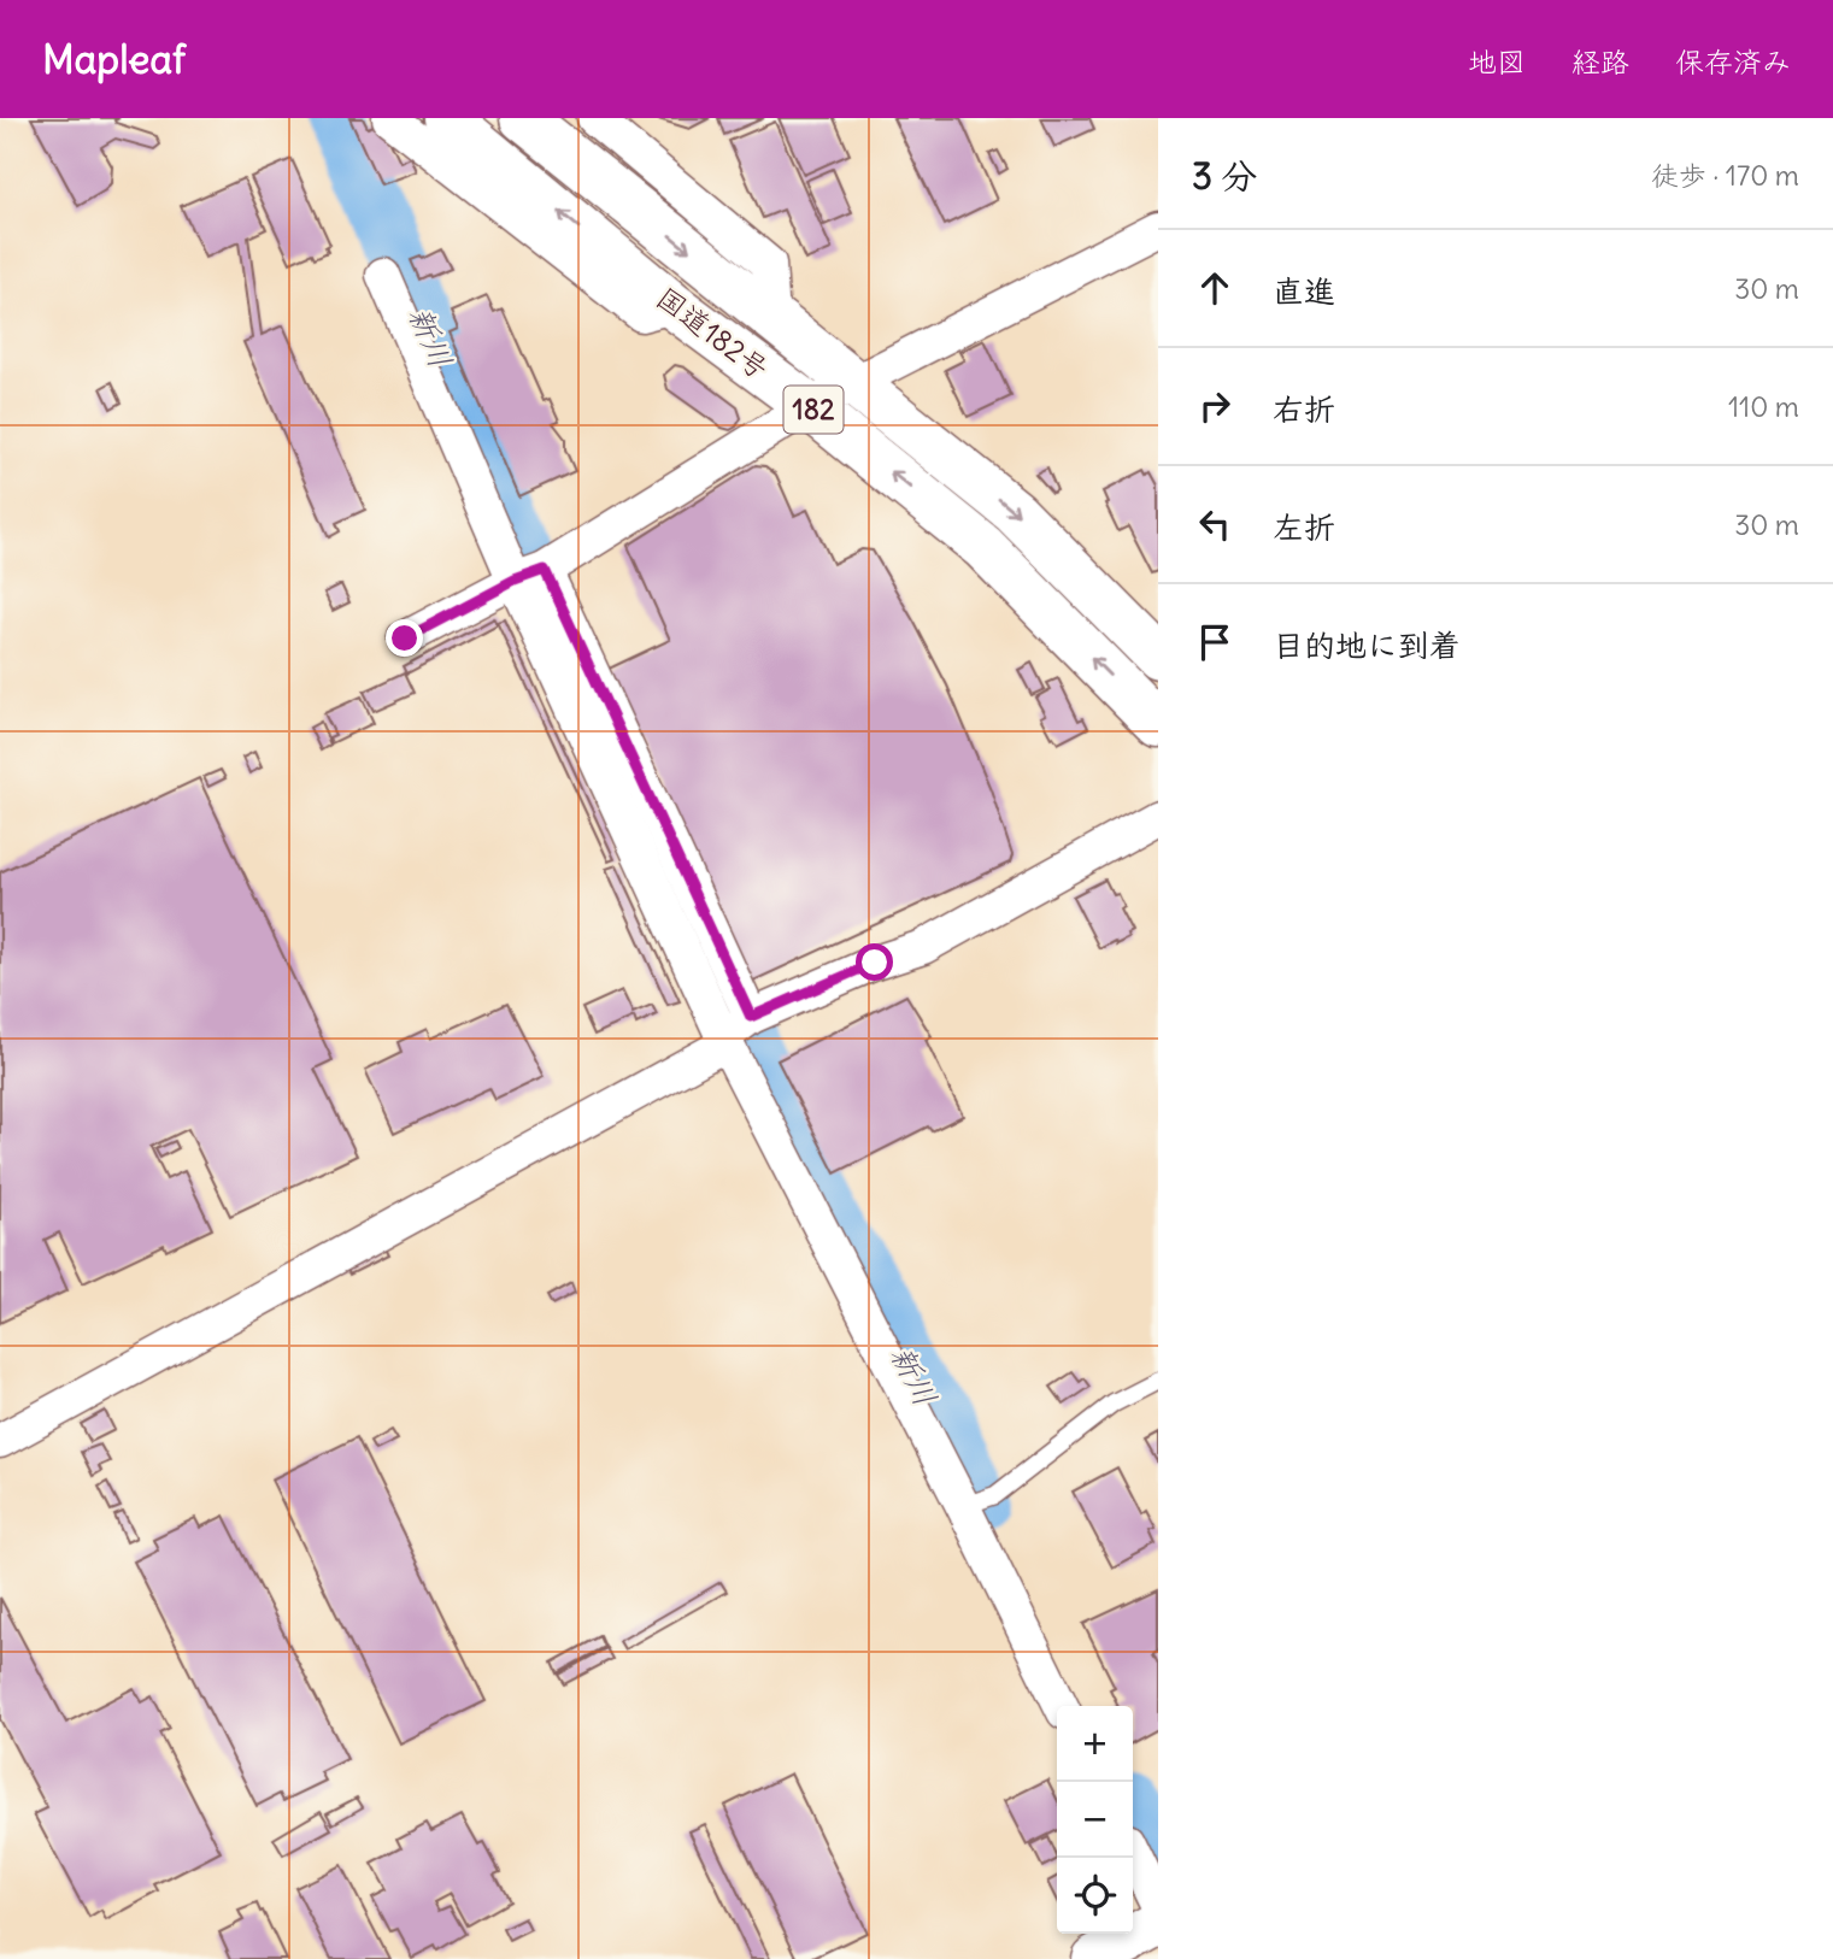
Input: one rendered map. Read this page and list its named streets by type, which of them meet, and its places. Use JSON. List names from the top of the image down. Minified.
{"streets":{"main road":["国道182号","182"]},"water":["新川"],"page":{"header":"Mapleaf","nav":["地図","経路","保存済み"],"heading":["3 分","徒歩 · 170 m"],"list":[["直進","30 m"],["右折","110 m"],["左折","30 m"],"目的地に到着"],"map_buttons":["+","−"]}}
